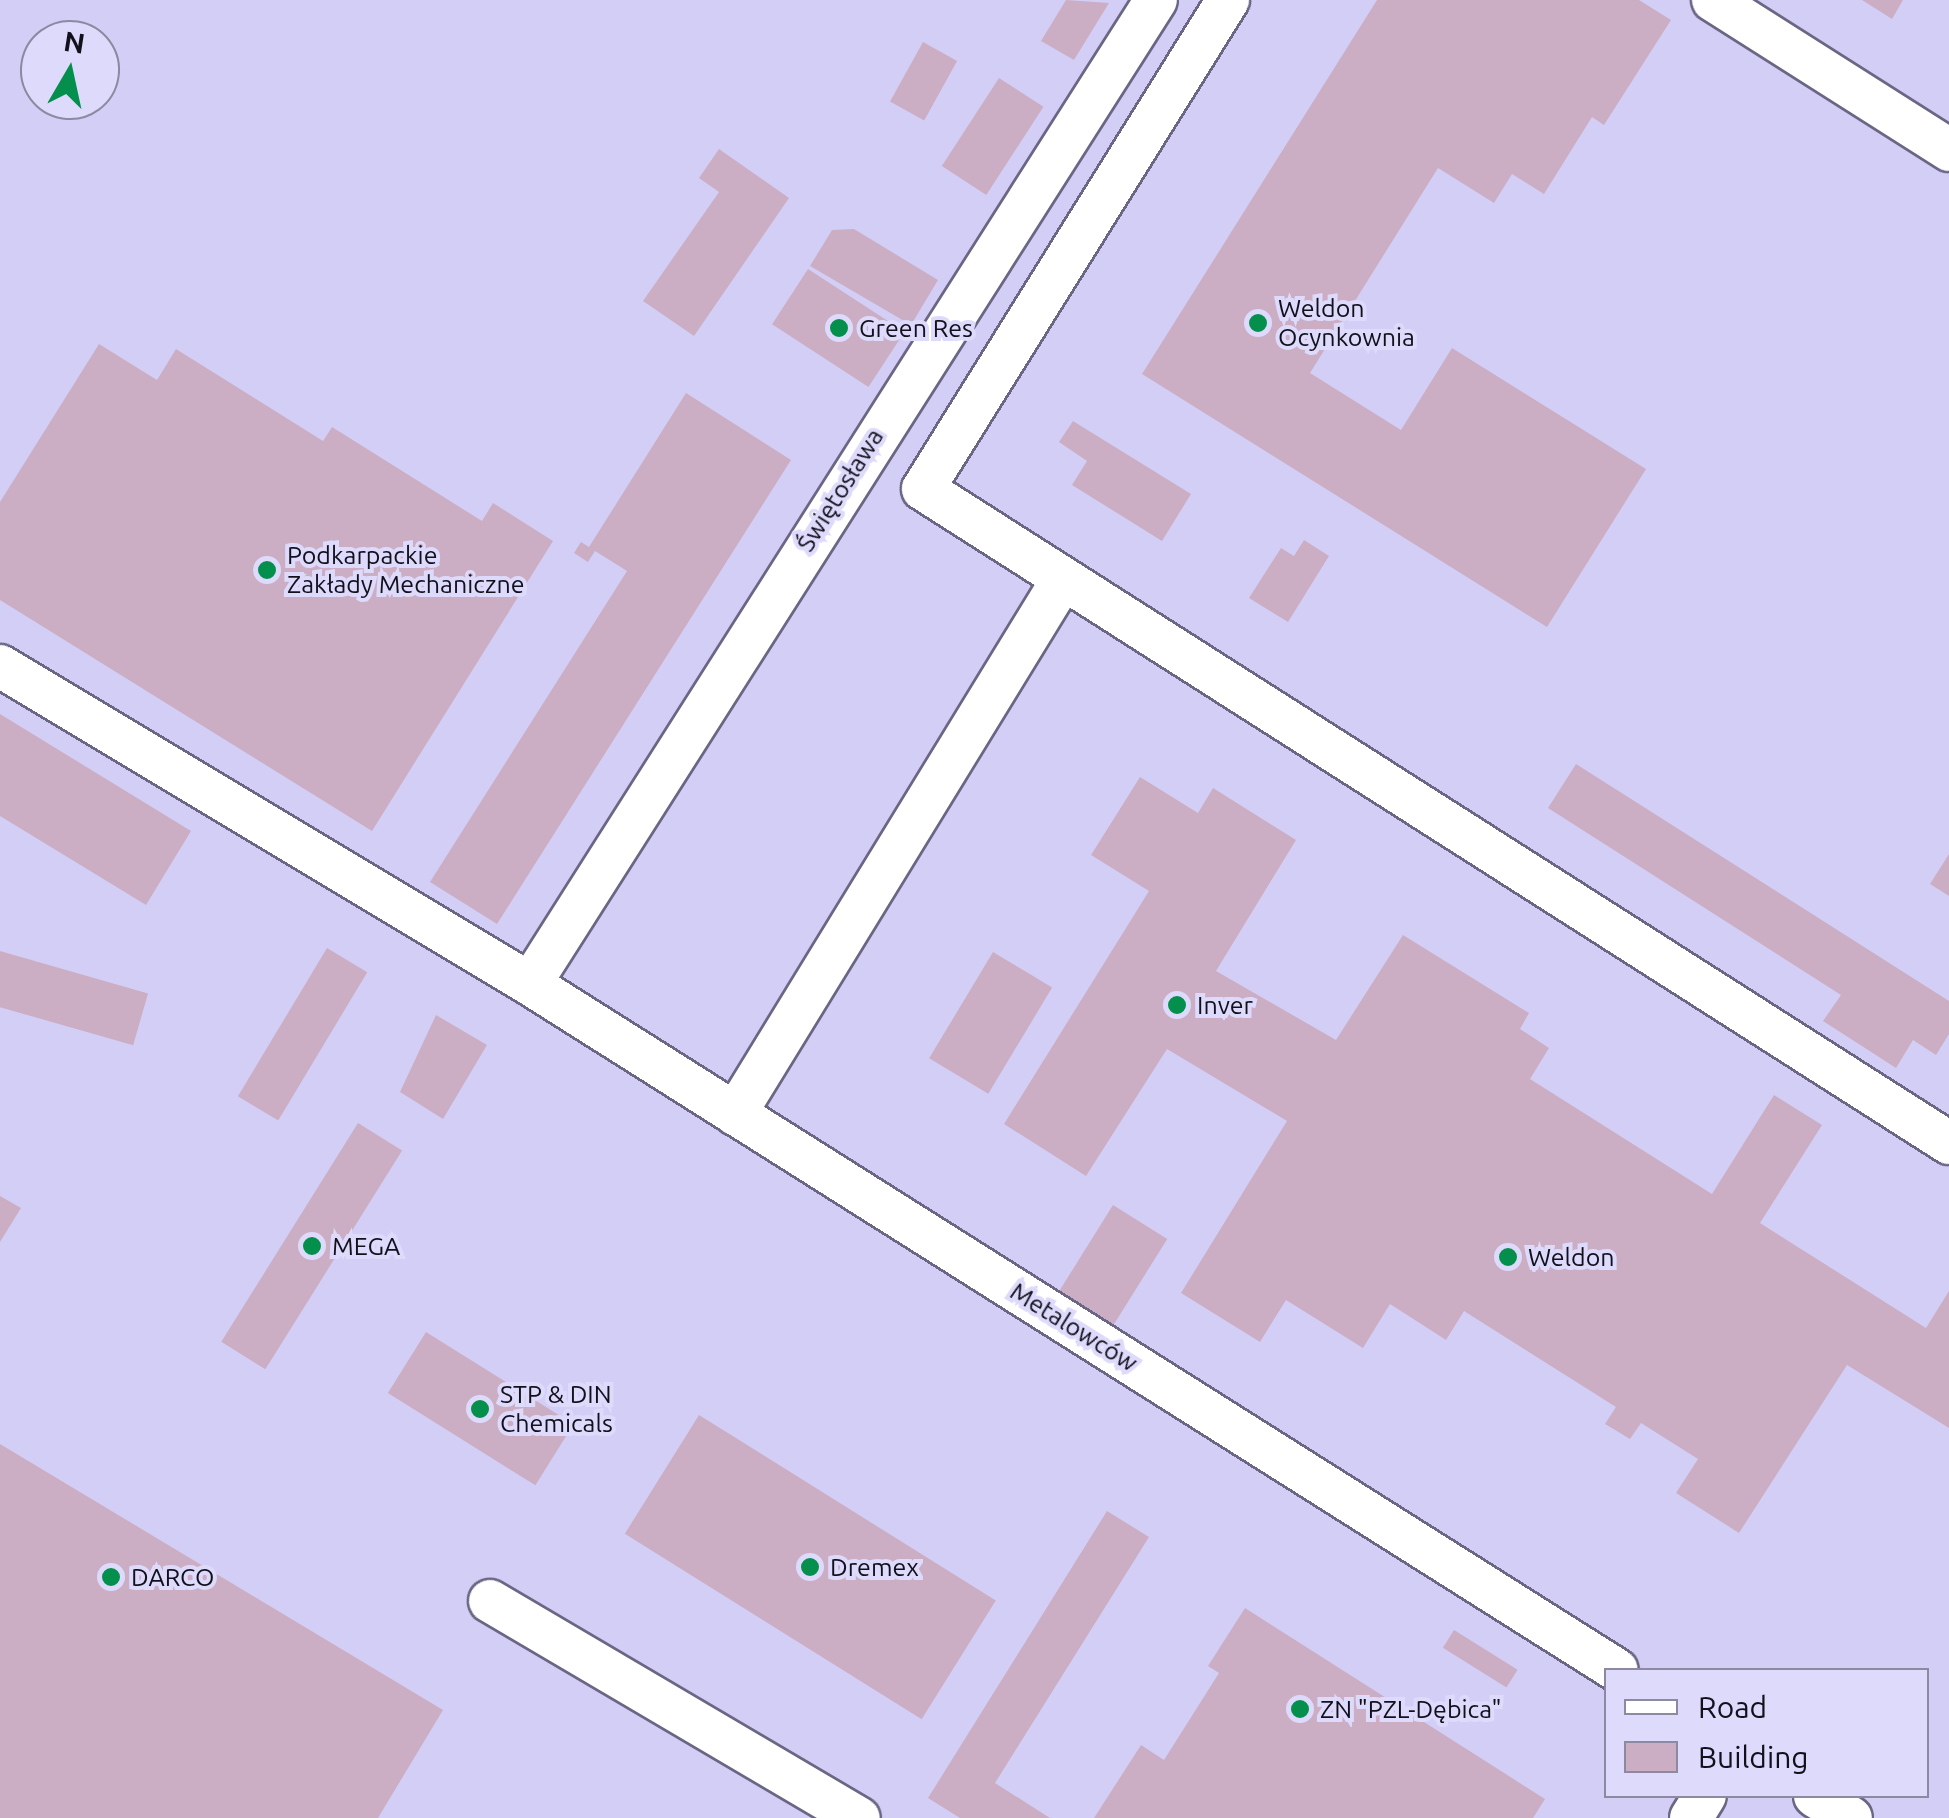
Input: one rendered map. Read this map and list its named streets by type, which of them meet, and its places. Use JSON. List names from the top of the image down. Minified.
{"streets":{"street":["Świętosława","Metalowców"]},"crossings":[["Świętosława","Metalowców"]],"places":["Weldon Ocynkownia","Green Res","Podkarpackie Zakłady Mechaniczne","Inver","MEGA","Weldon","STP & DIN Chemicals","Dremex","DARCO","ZN \"PZL-Dębica\""],"legend":["Road","Building"],"north":"top"}
